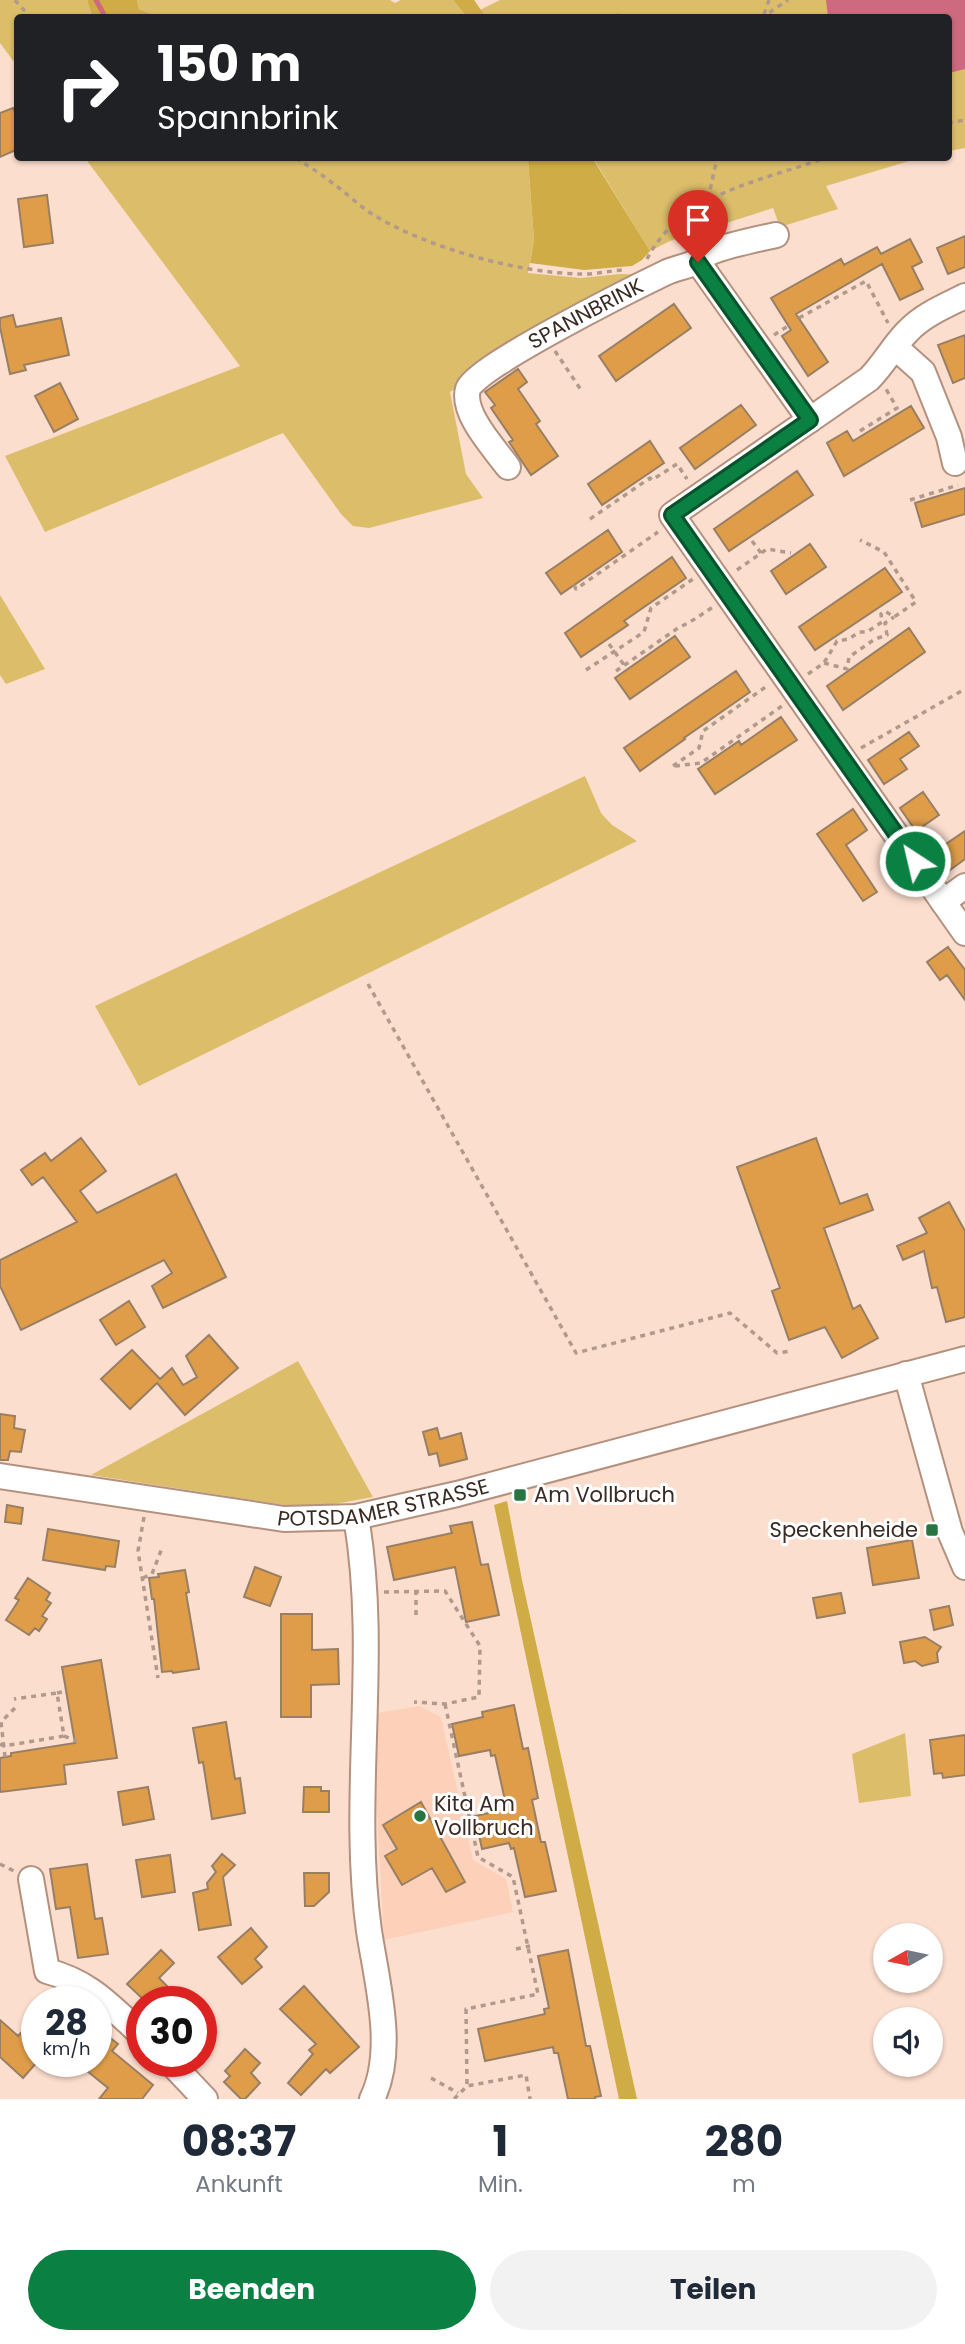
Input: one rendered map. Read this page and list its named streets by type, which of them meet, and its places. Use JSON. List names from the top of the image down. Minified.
{"streets":{"street":["SPANNBRINK","POTSDAMER STRASSE"]},"places":{"transit":["Am Vollbruch","Speckenheide"],"other":["Kita Am Vollbruch"]},"north":"left","page":{"turn":["150 m","Spannbrink"],"speed":"28 km/h","limit":"30","eta":["08:37","Ankunft","1","Min.","280","m"],"buttons":["Beenden","Teilen"]}}
